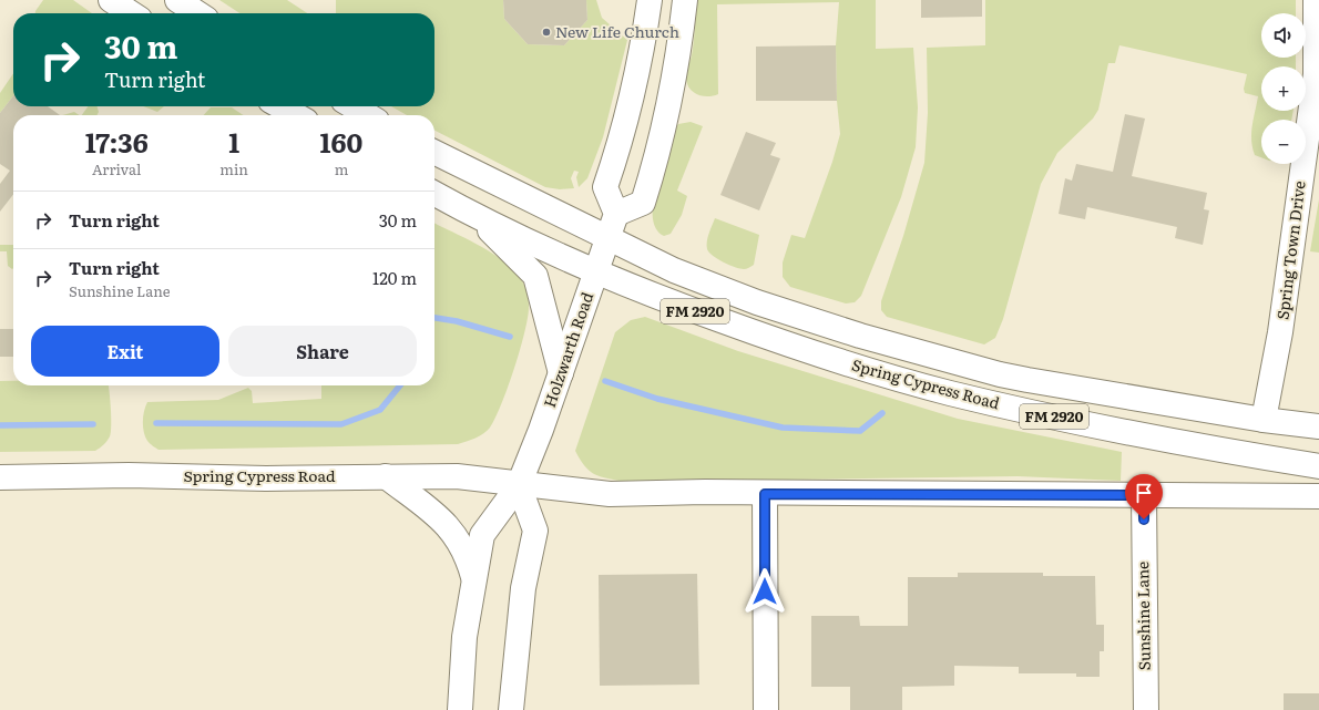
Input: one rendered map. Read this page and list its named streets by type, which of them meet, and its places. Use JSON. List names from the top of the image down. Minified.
{"streets":{"main road":["Spring Town Drive","FM 2920","Holzwarth Road","Spring Cypress Road","Sunshine Lane"]},"crossings":[["Spring Town Drive","Spring Cypress Road"],["FM 2920","Holzwarth Road"],["FM 2920","Spring Cypress Road"],["Holzwarth Road","Spring Cypress Road"],["Spring Cypress Road","Sunshine Lane"]],"places":["New Life Church"],"page":{"map_buttons":["+","−"],"turn":["30 m","Turn right"],"eta":["17:36","Arrival","1","min","160","m"],"list":[{"name":"Turn right","value":"30 m"},{"name":"Turn right","note":"Sunshine Lane","value":"120 m"}],"buttons":["Exit","Share"]}}
